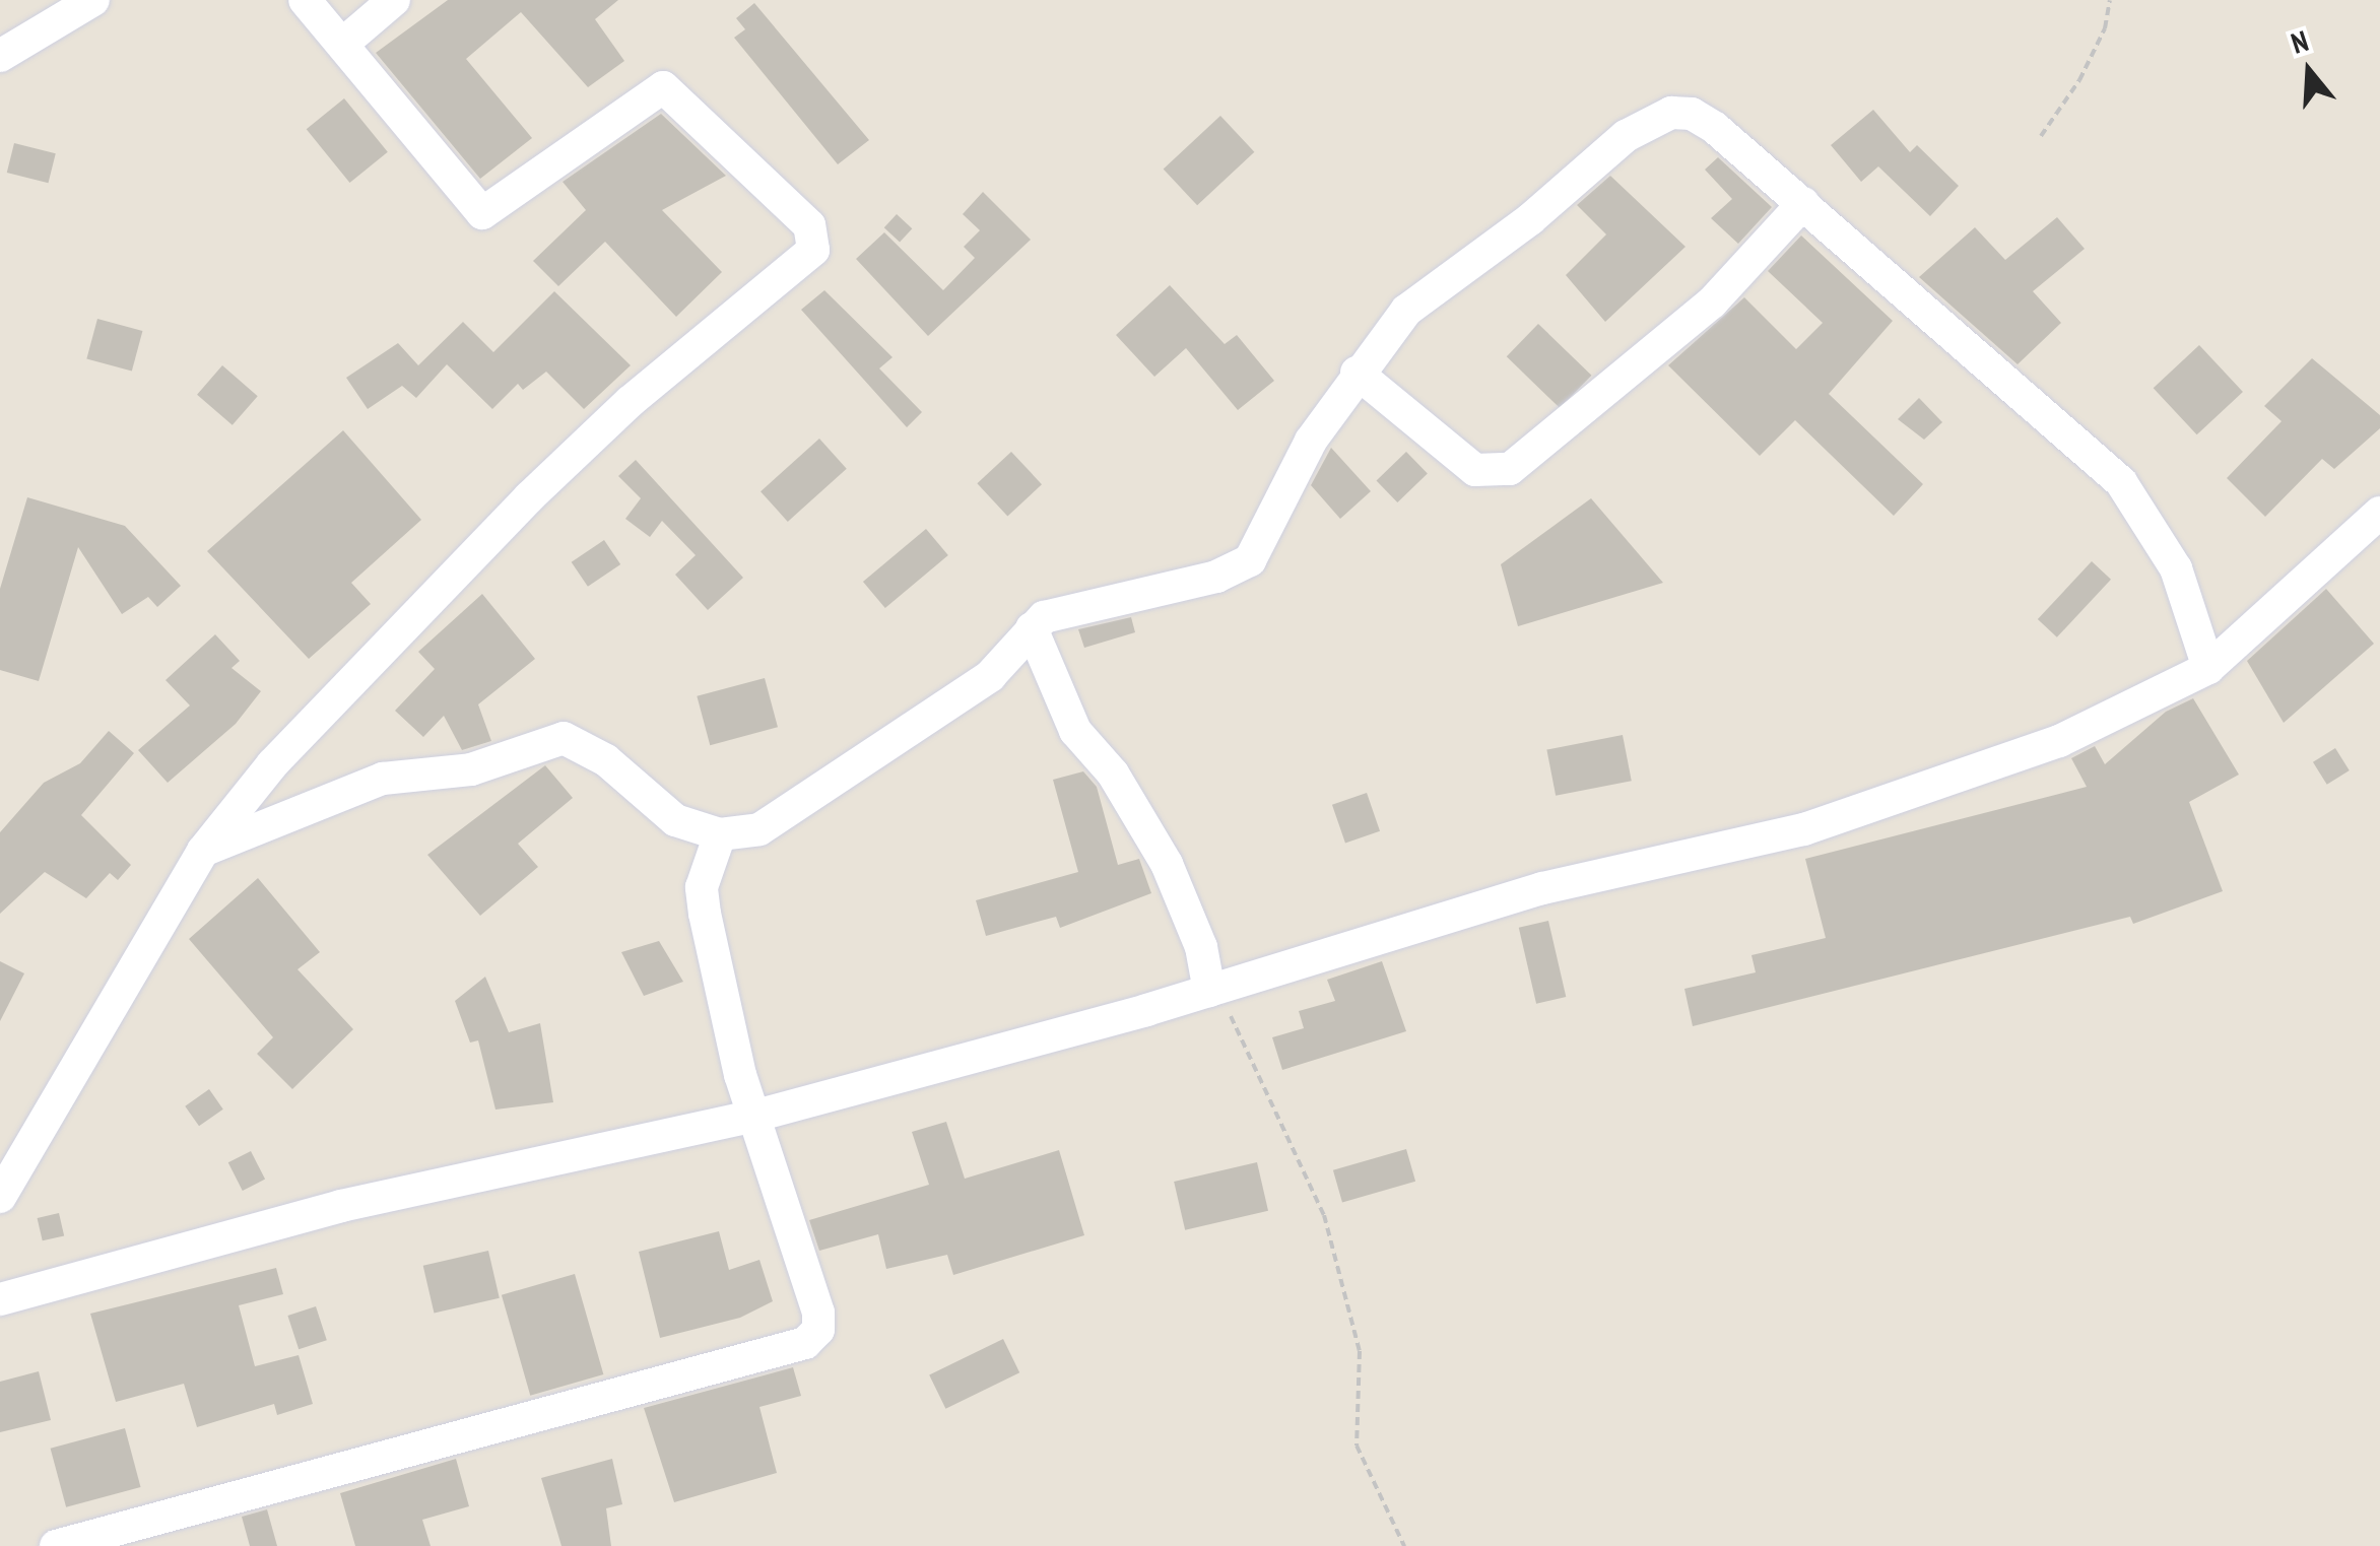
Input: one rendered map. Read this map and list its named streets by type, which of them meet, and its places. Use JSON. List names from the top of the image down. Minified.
{"north":"top"}
